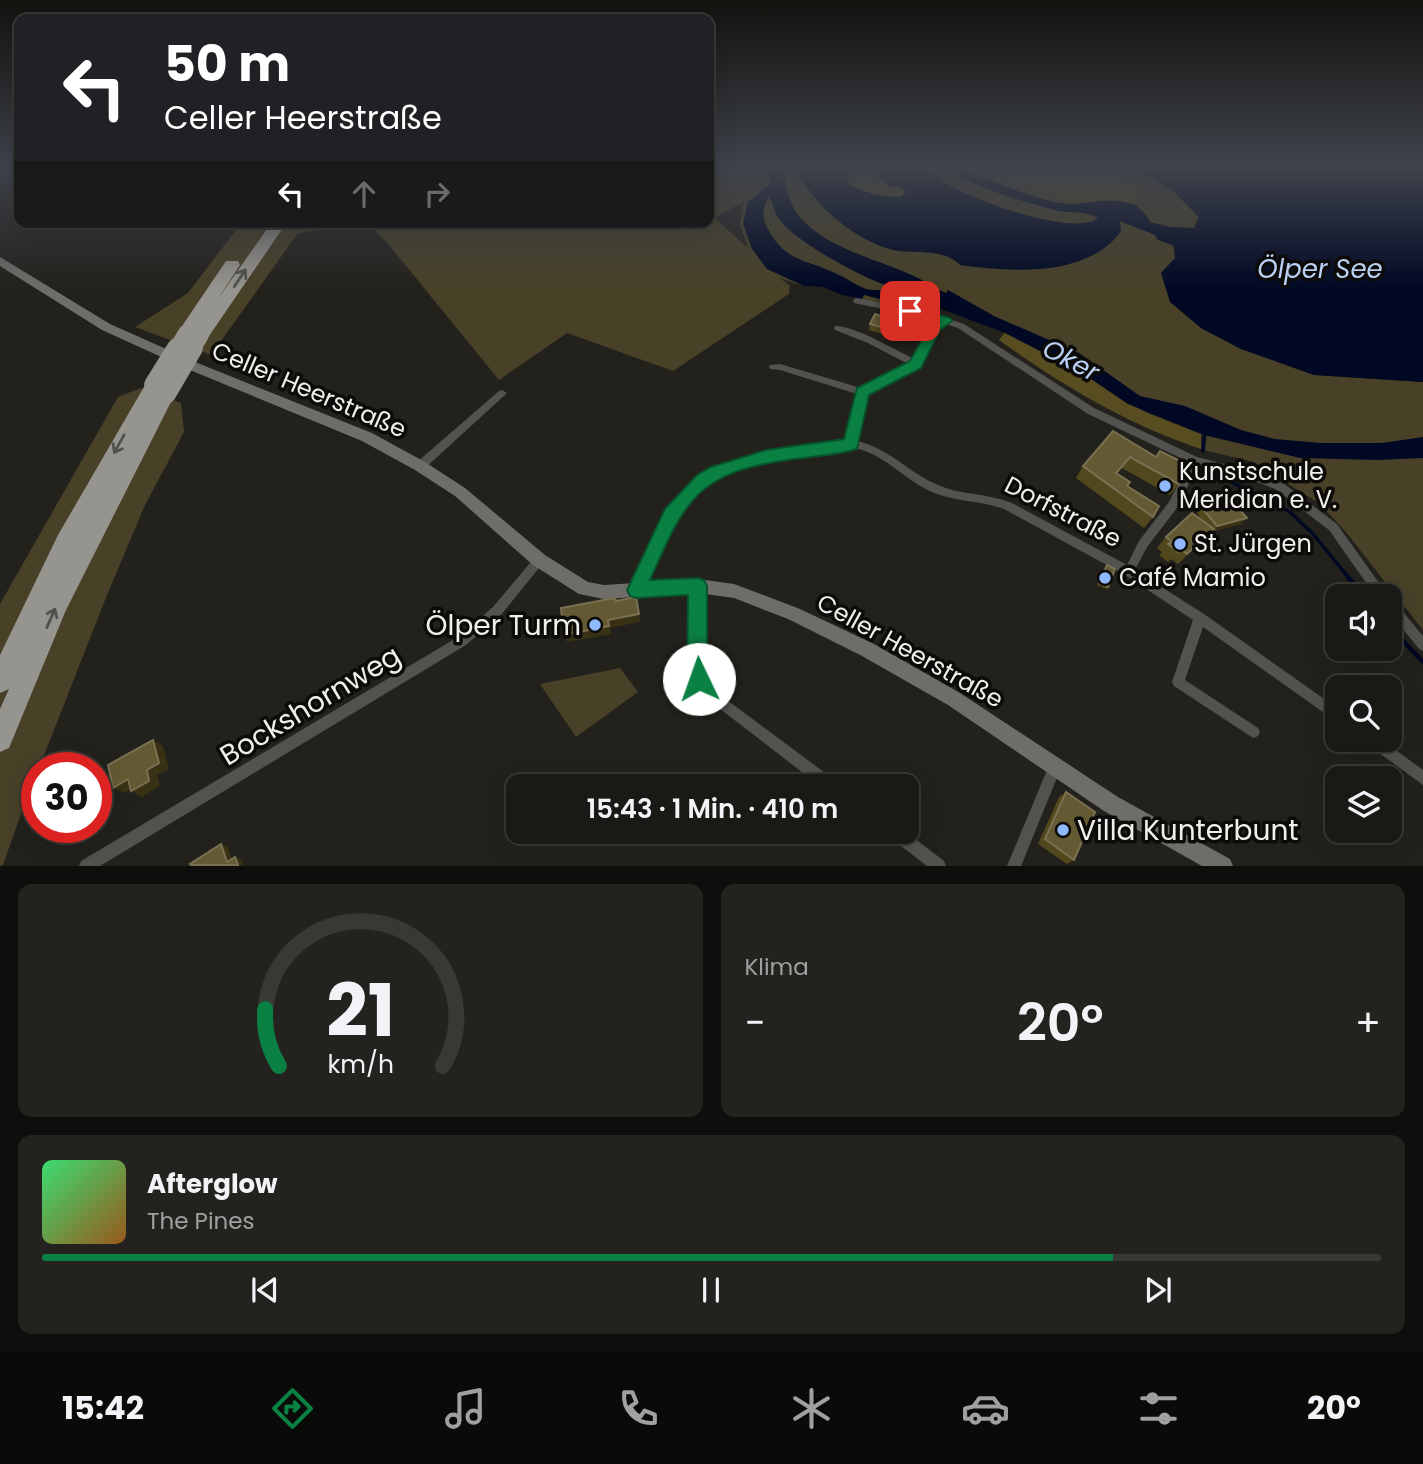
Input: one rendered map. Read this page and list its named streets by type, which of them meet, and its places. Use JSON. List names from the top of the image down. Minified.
{"streets":{"main road":["Celler Heerstraße"],"street":["Dorfstraße","Bockshornweg"]},"crossings":[["Celler Heerstraße","Bockshornweg"]],"water":["Ölper See","Oker"],"places":["Kunstschule Meridian e. V.","St. Jürgen","Café Mamio","Ölper Turm","Villa Kunterbunt"],"page":{"turn":["50 m","Celler Heerstraße"],"limit":"30","trip":"15:43 · 1 Min. · 410 m","tile":"Klima","heat":["−","20°","+"],"song":["Afterglow","The Pines"],"tabs":["15:42","20°"],"gauge":["21","km/h"]}}
